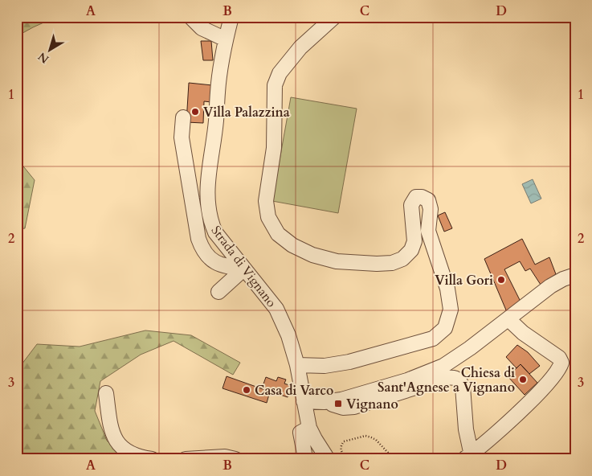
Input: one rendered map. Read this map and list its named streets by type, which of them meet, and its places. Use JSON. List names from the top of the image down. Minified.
{"streets":{"street":["Strada di Vignano"]},"places":{"other":["Villa Palazzina","Villa Gori","Chiesa di Sant'Agnese a Vignano","Casa di Varco"],"transit":["Vignano"]},"north":"bottom left","grid":{"columns":["A","B","C","D"],"rows":["1","2","3"]}}
